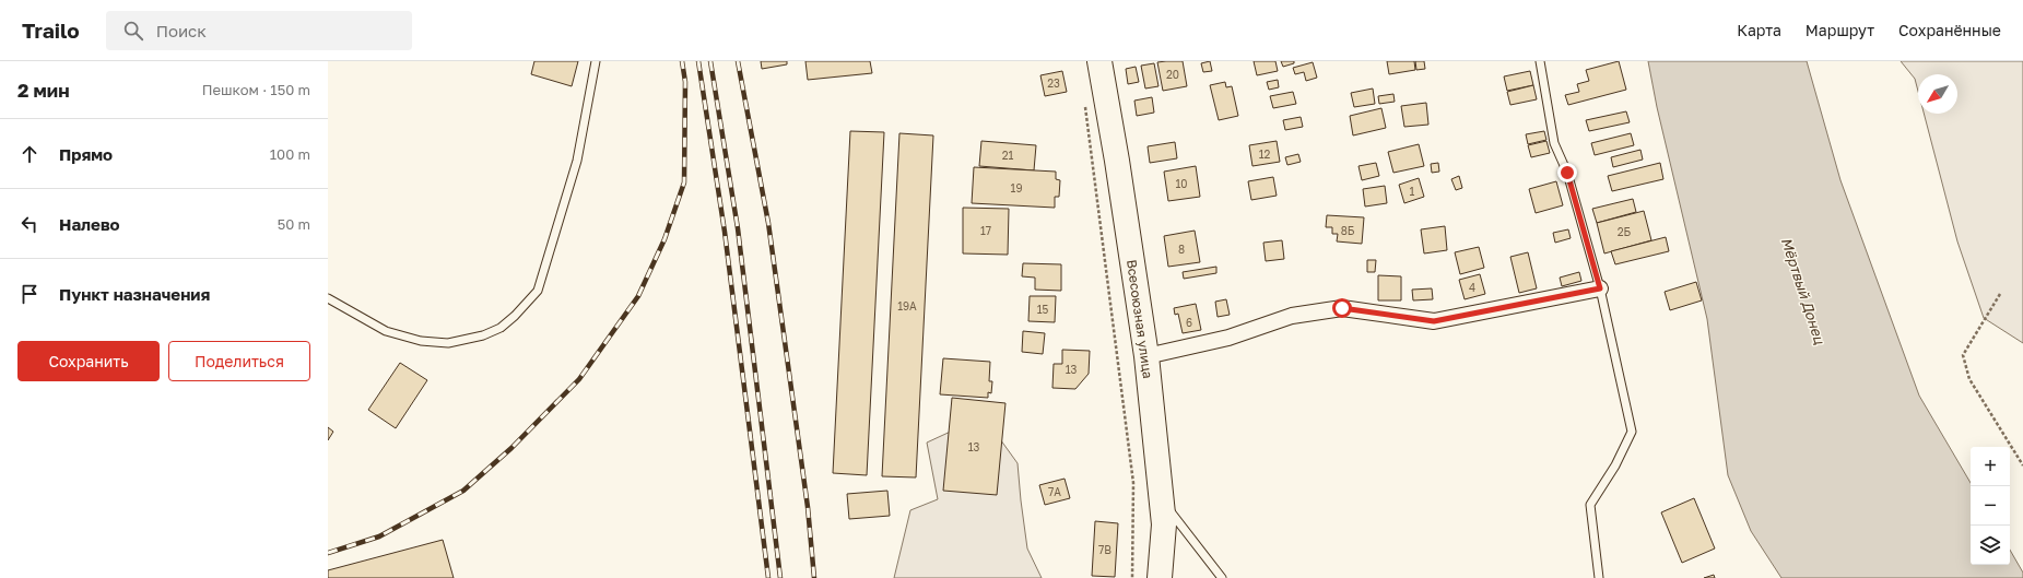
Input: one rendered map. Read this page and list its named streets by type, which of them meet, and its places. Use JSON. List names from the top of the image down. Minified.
{"streets":{"highway":["Всесоюзная улица"]},"water":["Мёртвый Донец"],"house_numbers":["20","23","12","21","10","19","1","17","8Б","2Б","8","4","19А","15","6","13","13","7А","7В"],"north":"bottom left","page":{"header":"Trailo","search":"Поиск","nav":["Карта","Маршрут","Сохранённые"],"heading":["2 мин","Пешком · 150 m"],"list":[["Прямо","100 m"],["Налево","50 m"],"Пункт назначения"],"buttons":["Сохранить","Поделиться"],"map_buttons":["+","−"]}}
